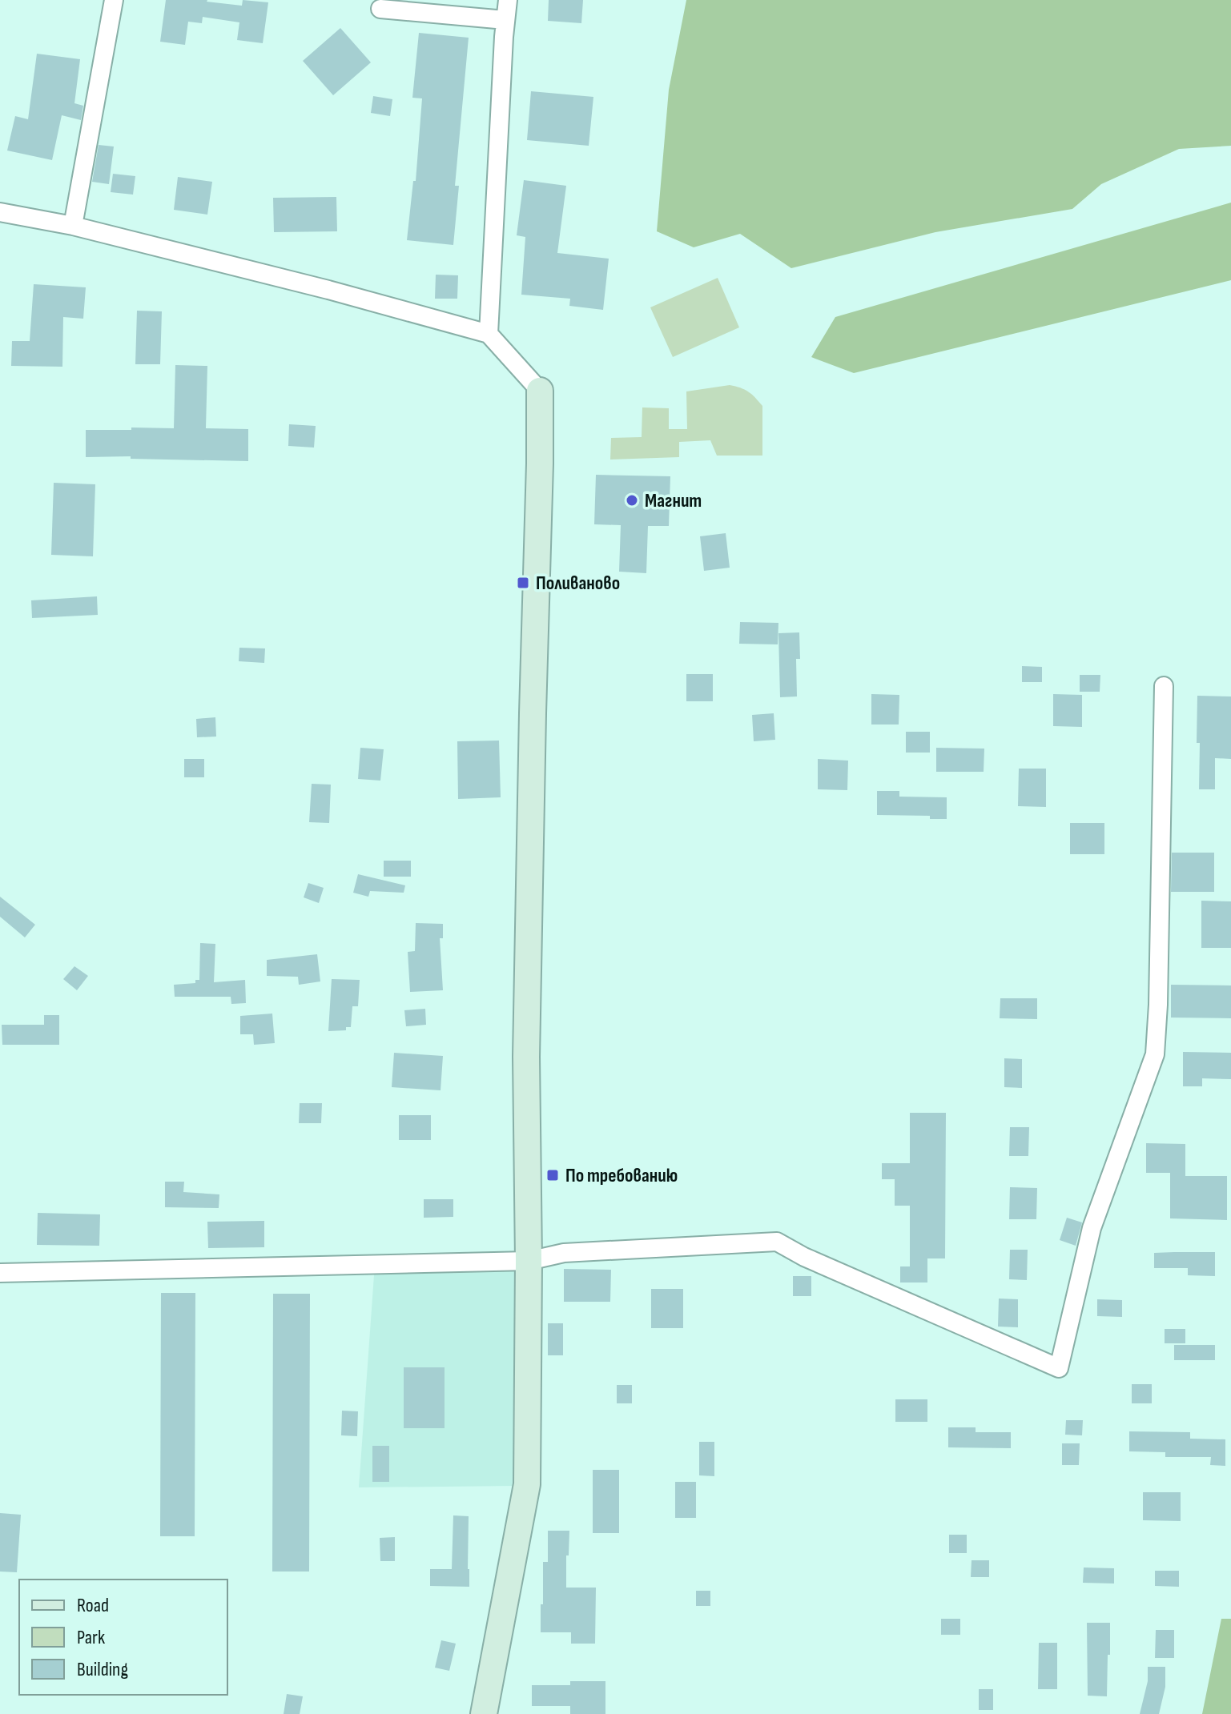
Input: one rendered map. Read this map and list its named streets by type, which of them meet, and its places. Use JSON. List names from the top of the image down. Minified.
{"places":{"other":["Магнит"],"transit":["Поливаново","По требованию"]},"legend":["Road","Park","Building"]}
